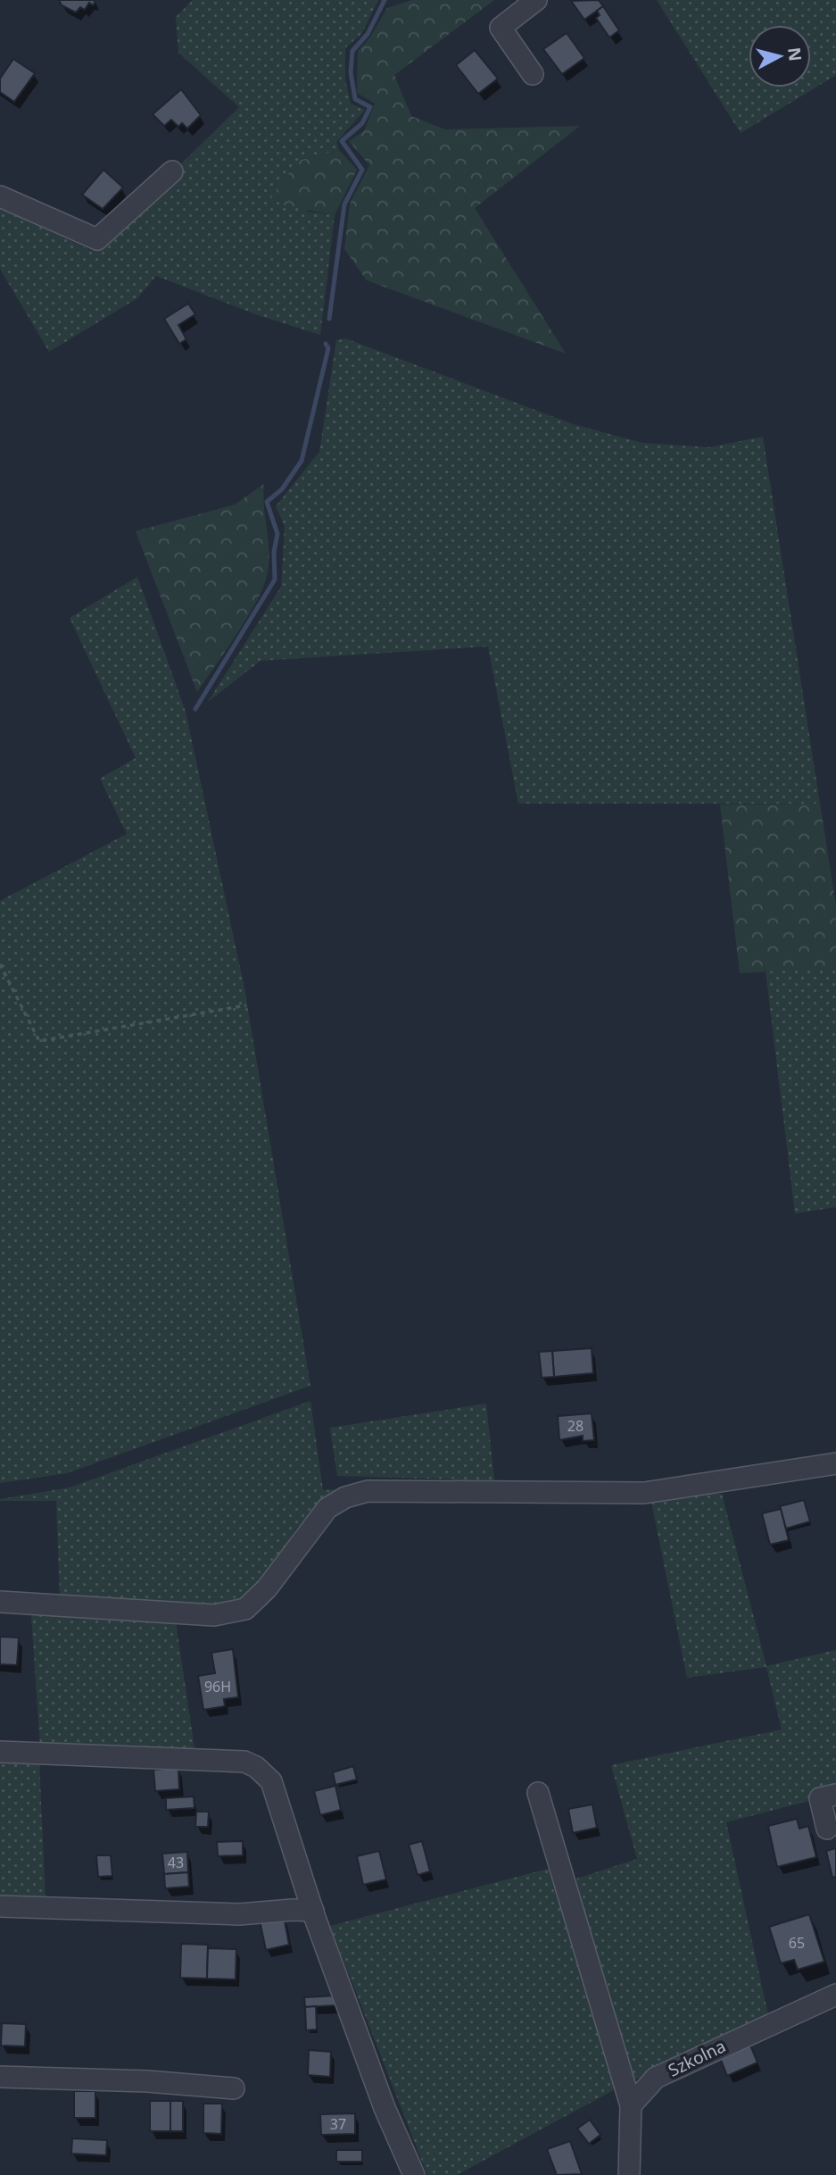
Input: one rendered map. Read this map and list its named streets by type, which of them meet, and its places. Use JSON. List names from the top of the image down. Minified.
{"streets":{"street":["Szkolna"]},"house_numbers":["28","96H","43","65","37"],"north":"right"}
